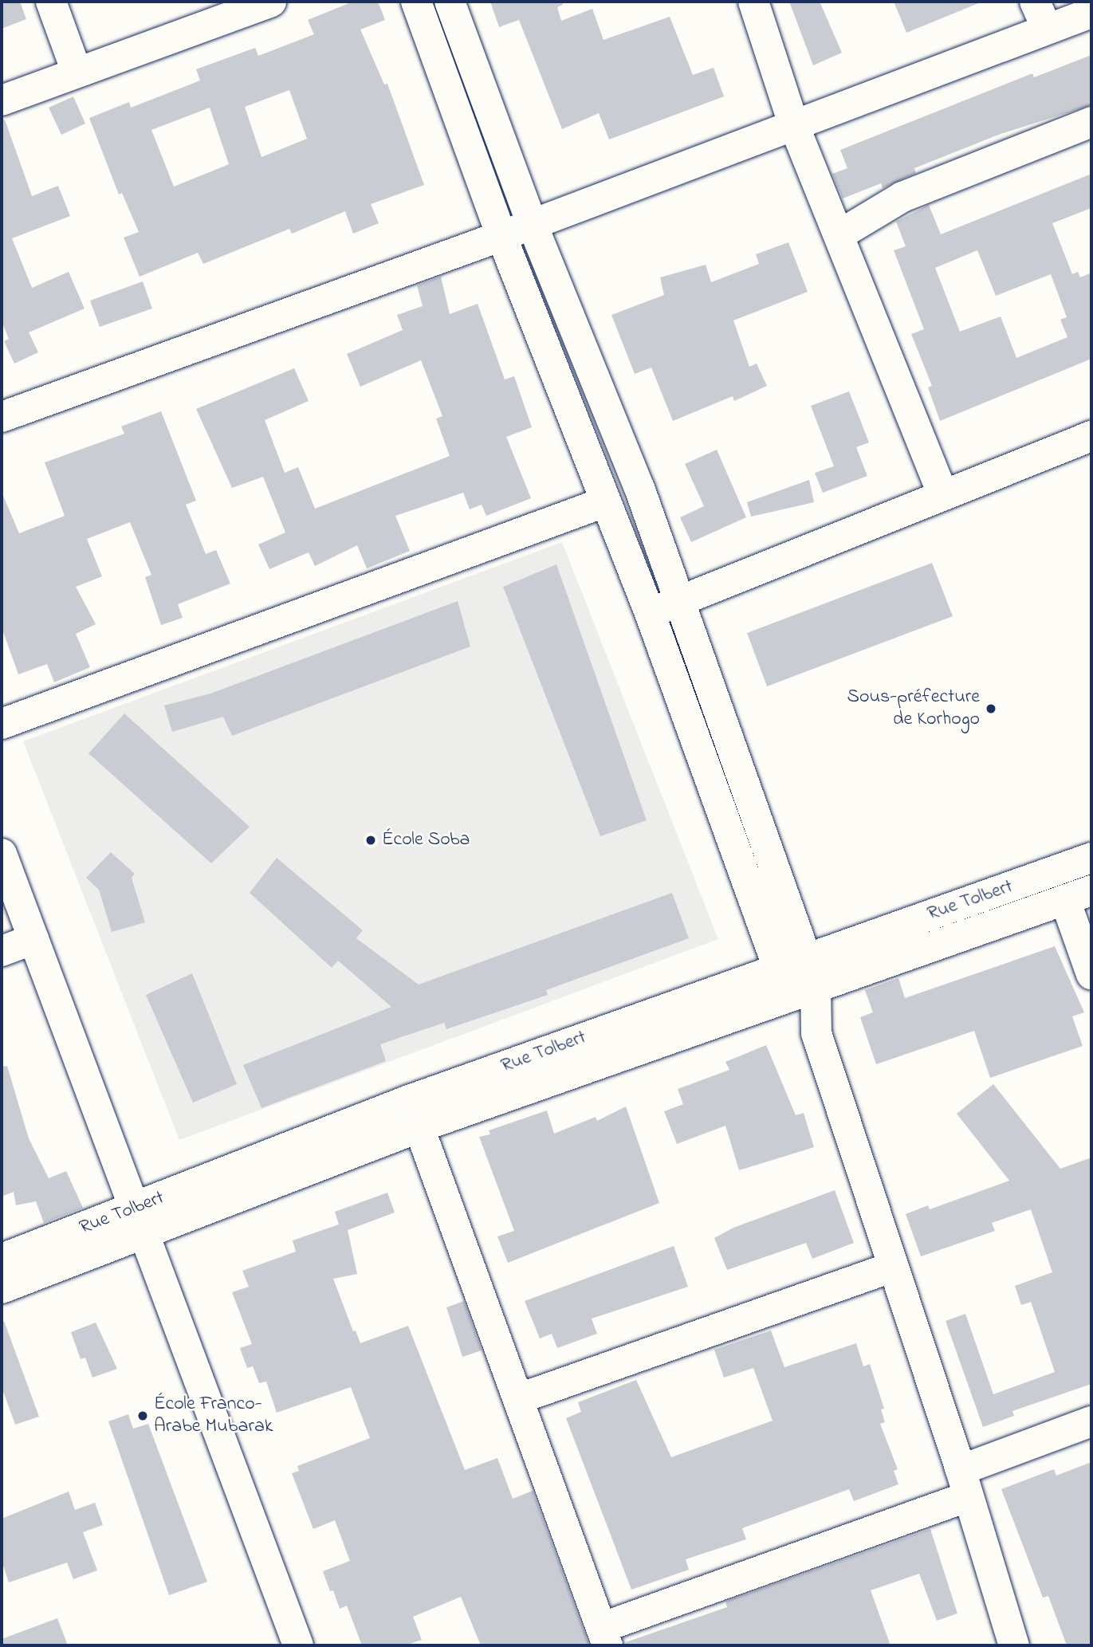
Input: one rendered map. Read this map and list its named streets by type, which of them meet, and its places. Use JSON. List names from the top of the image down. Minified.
{"streets":{"street":["Rue Tolbert"]},"places":["Sous-préfecture de Korhogo","École Soba","École Franco- Arabe Mubarak"]}
